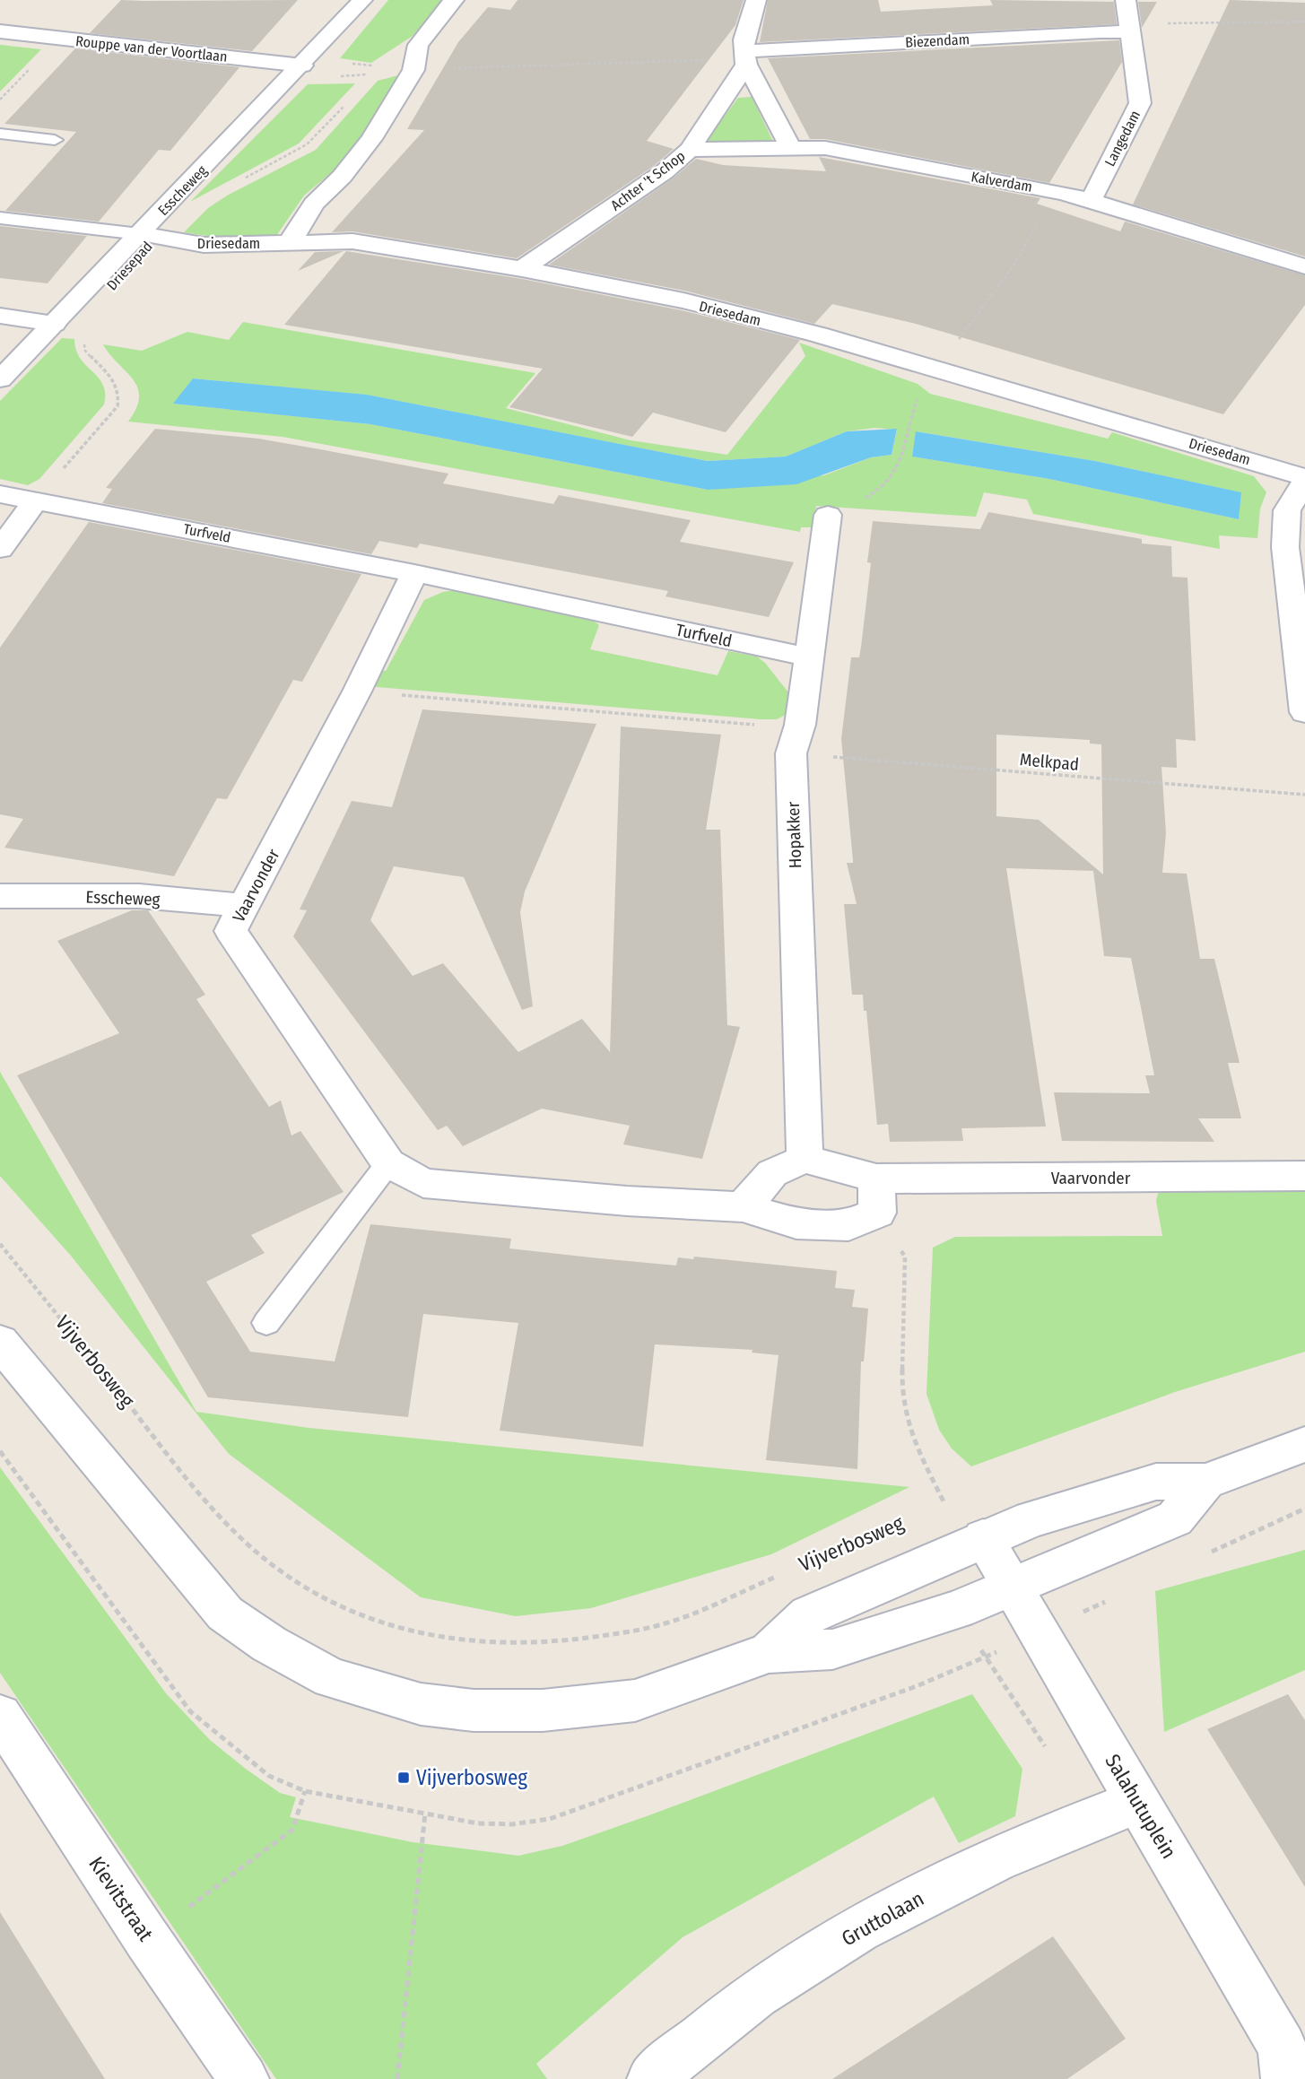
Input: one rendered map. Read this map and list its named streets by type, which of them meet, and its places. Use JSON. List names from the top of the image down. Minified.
{"streets":{"street":["Biezendam","Rouppe van der Voortlaan","Langedam","Achter 't Schop","Kalverdam","Esscheweg","Driesedam","Turfveld","Hopakker","Vaarvonder","Salahutuplein","Kievitstraat","Gruttolaan"],"path":["Melkpad","Vijverbosweg"]},"crossings":[["Biezendam","Langedam"],["Biezendam","Achter 't Schop"],["Rouppe van der Voortlaan","Esscheweg"],["Langedam","Kalverdam"],["Achter 't Schop","Kalverdam"],["Achter 't Schop","Driesedam"],["Esscheweg","Driesedam"],["Esscheweg","Vaarvonder"],["Turfveld","Hopakker"],["Melkpad","Hopakker"],["Melkpad","Vaarvonder"],["Hopakker","Vaarvonder"],["Salahutuplein","Gruttolaan"]],"places":{"transit":["Vijverbosweg"]}}
